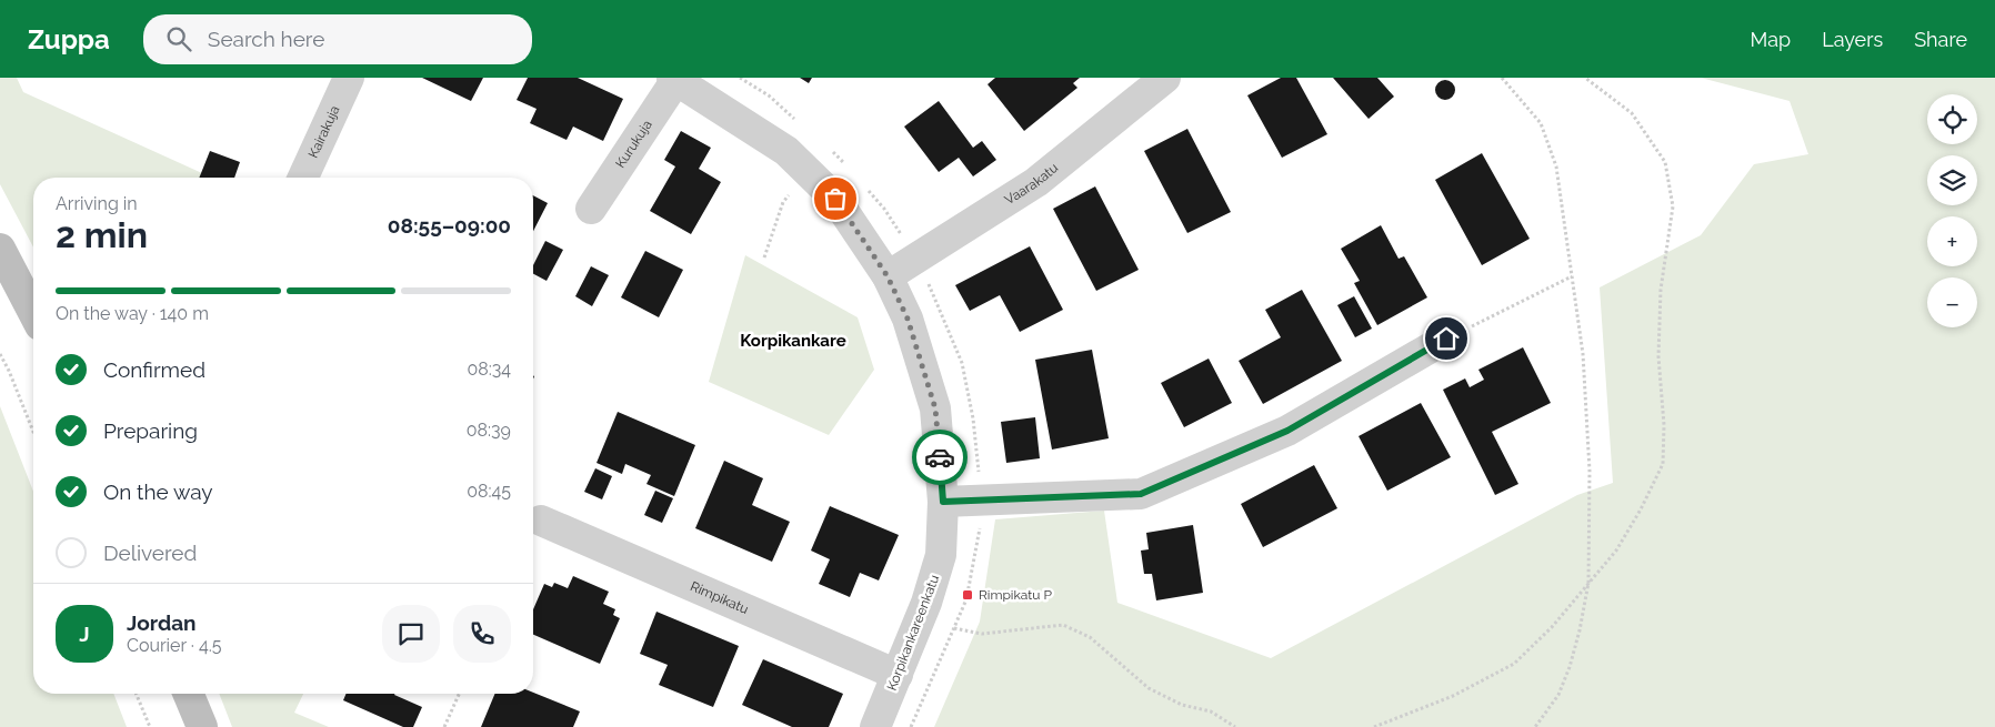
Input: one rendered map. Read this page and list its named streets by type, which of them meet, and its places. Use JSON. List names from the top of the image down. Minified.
{"streets":{"street":["Kairakuja","Kurukuja","Vaarakatu","Rimpikatu","Korpikankareenkatu"]},"crossings":[["Kurukuja","Korpikankareenkatu"],["Vaarakatu","Korpikankareenkatu"],["Rimpikatu","Korpikankareenkatu"]],"districts":["Korpikankare"],"places":{"transit":["Rimpikatu P"]},"page":{"header":"Zuppa","search":"Search here","nav":["Map","Layers","Share"],"map_buttons":["+","−"],"heading":["2 min","Arriving in","08:55–09:00"],"panel":["Jordan","Courier · 4.5"],"bar":"On the way · 140 m","list":[["Confirmed","08:34"],["Preparing","08:39"],["On the way","08:45"],"Delivered"],"round":"J"}}
